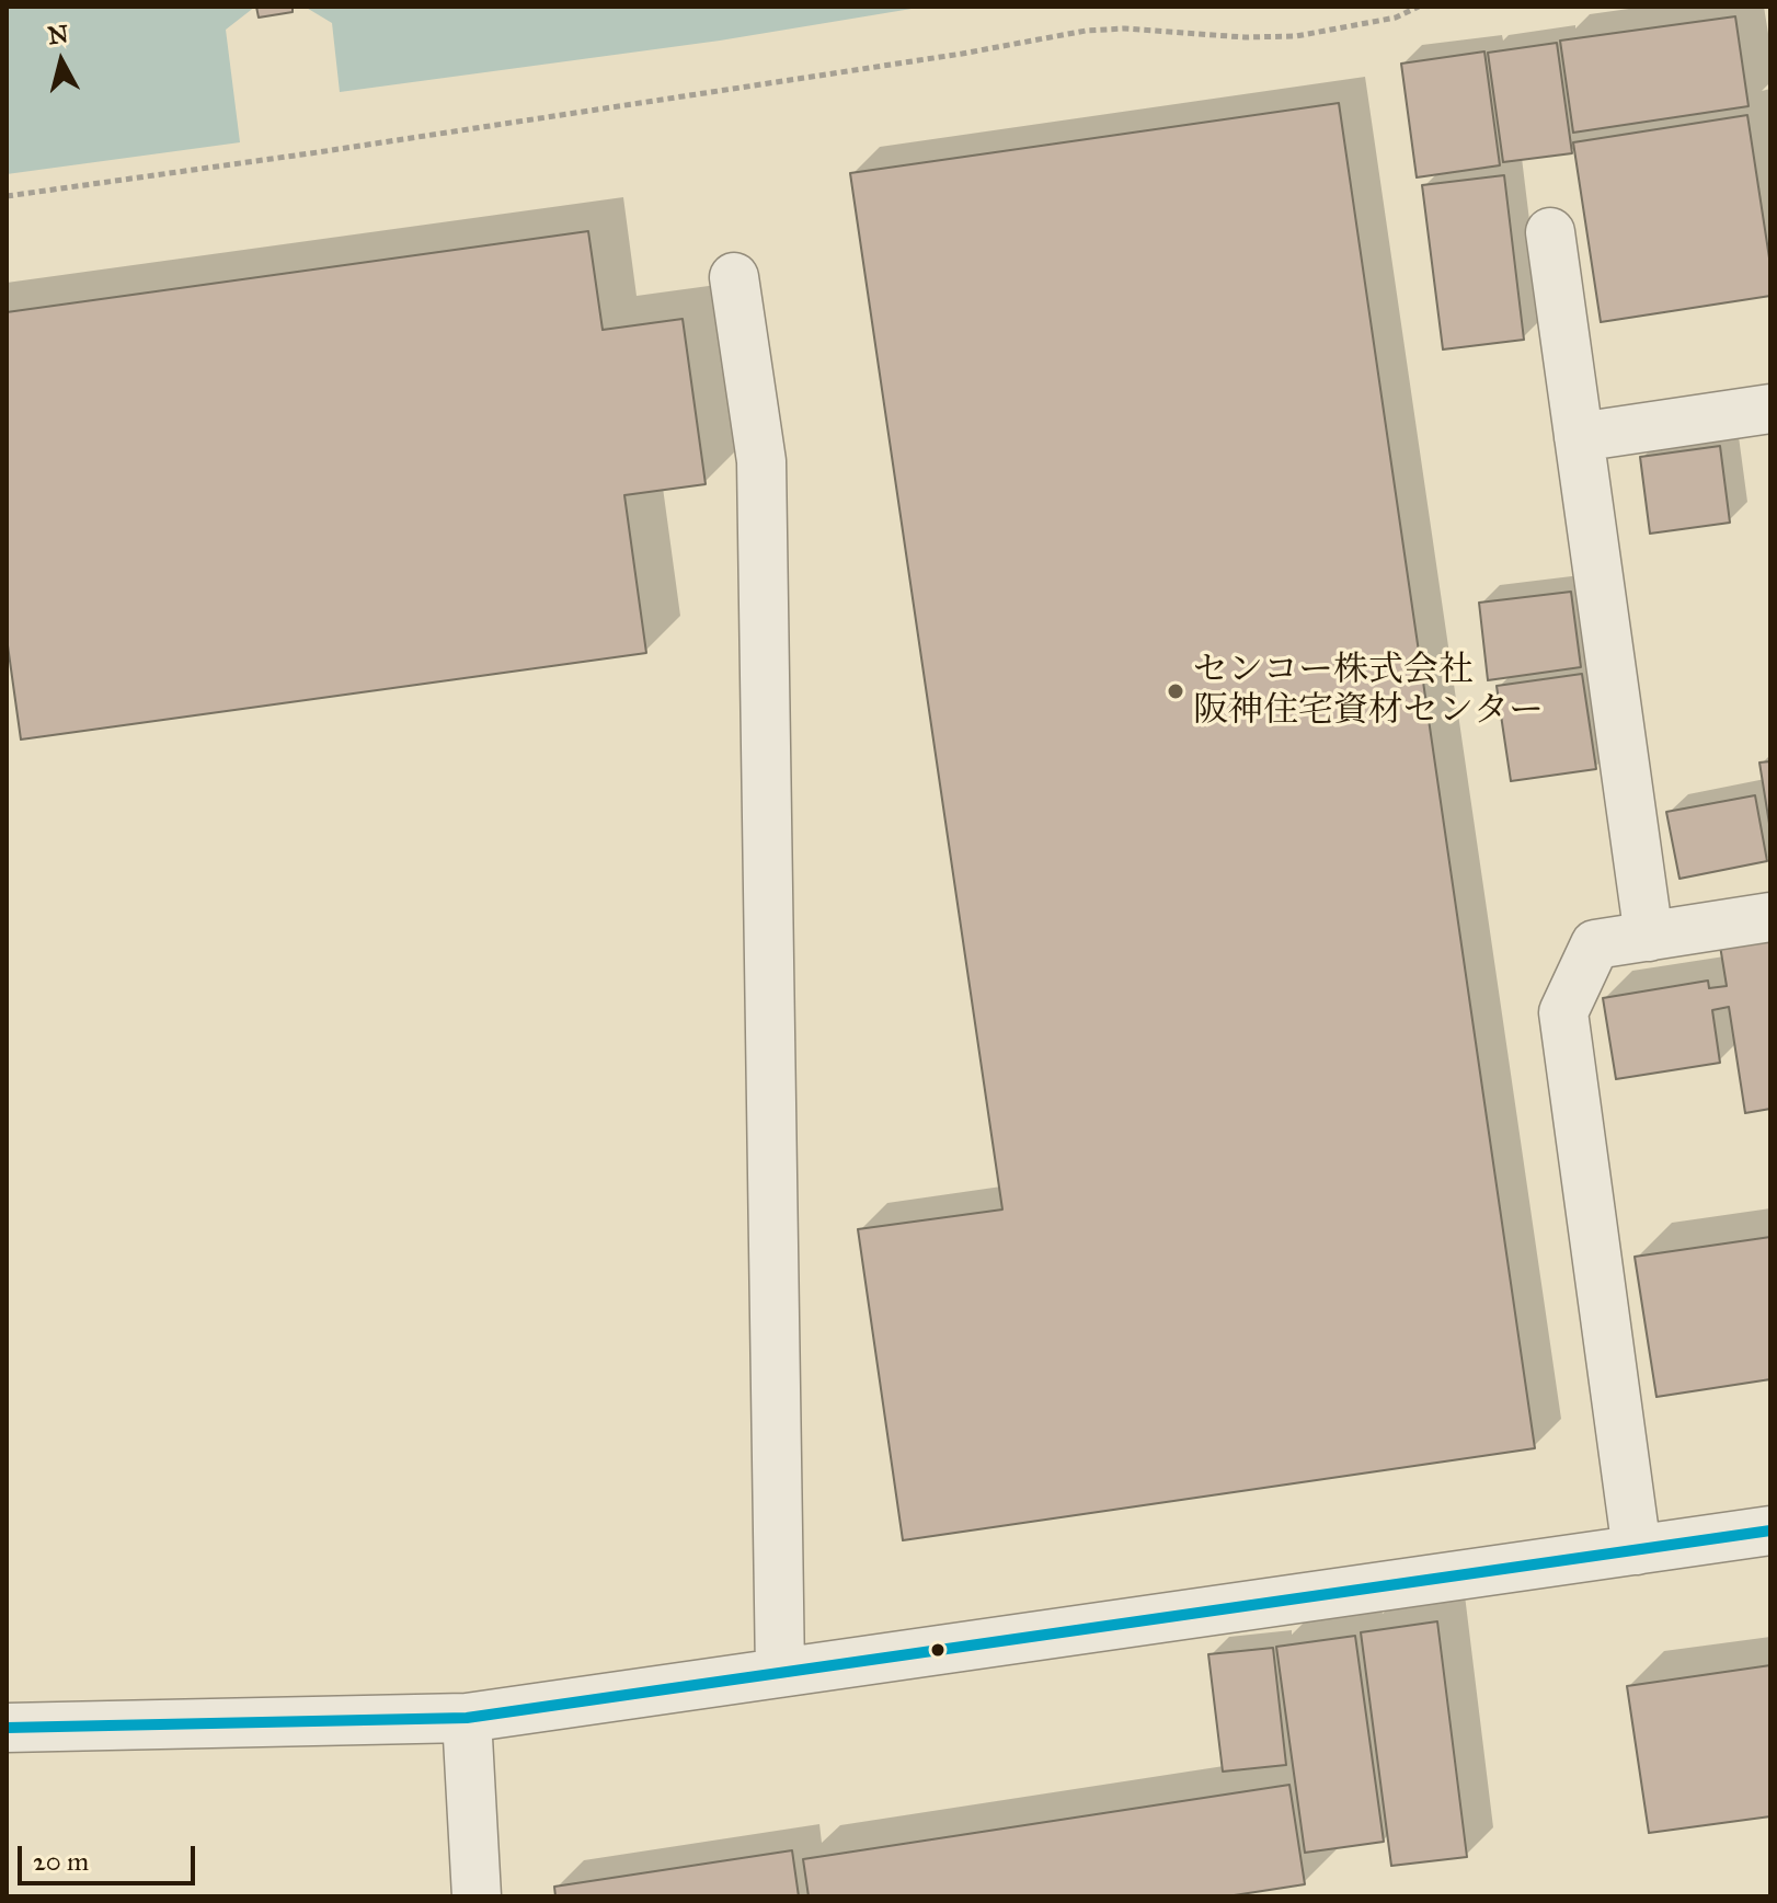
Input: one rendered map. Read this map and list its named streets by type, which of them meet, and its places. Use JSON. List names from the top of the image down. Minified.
{"places":["センコー株式会社 阪神住宅資材センター"],"scale_bar":"20 m","north":"top"}
